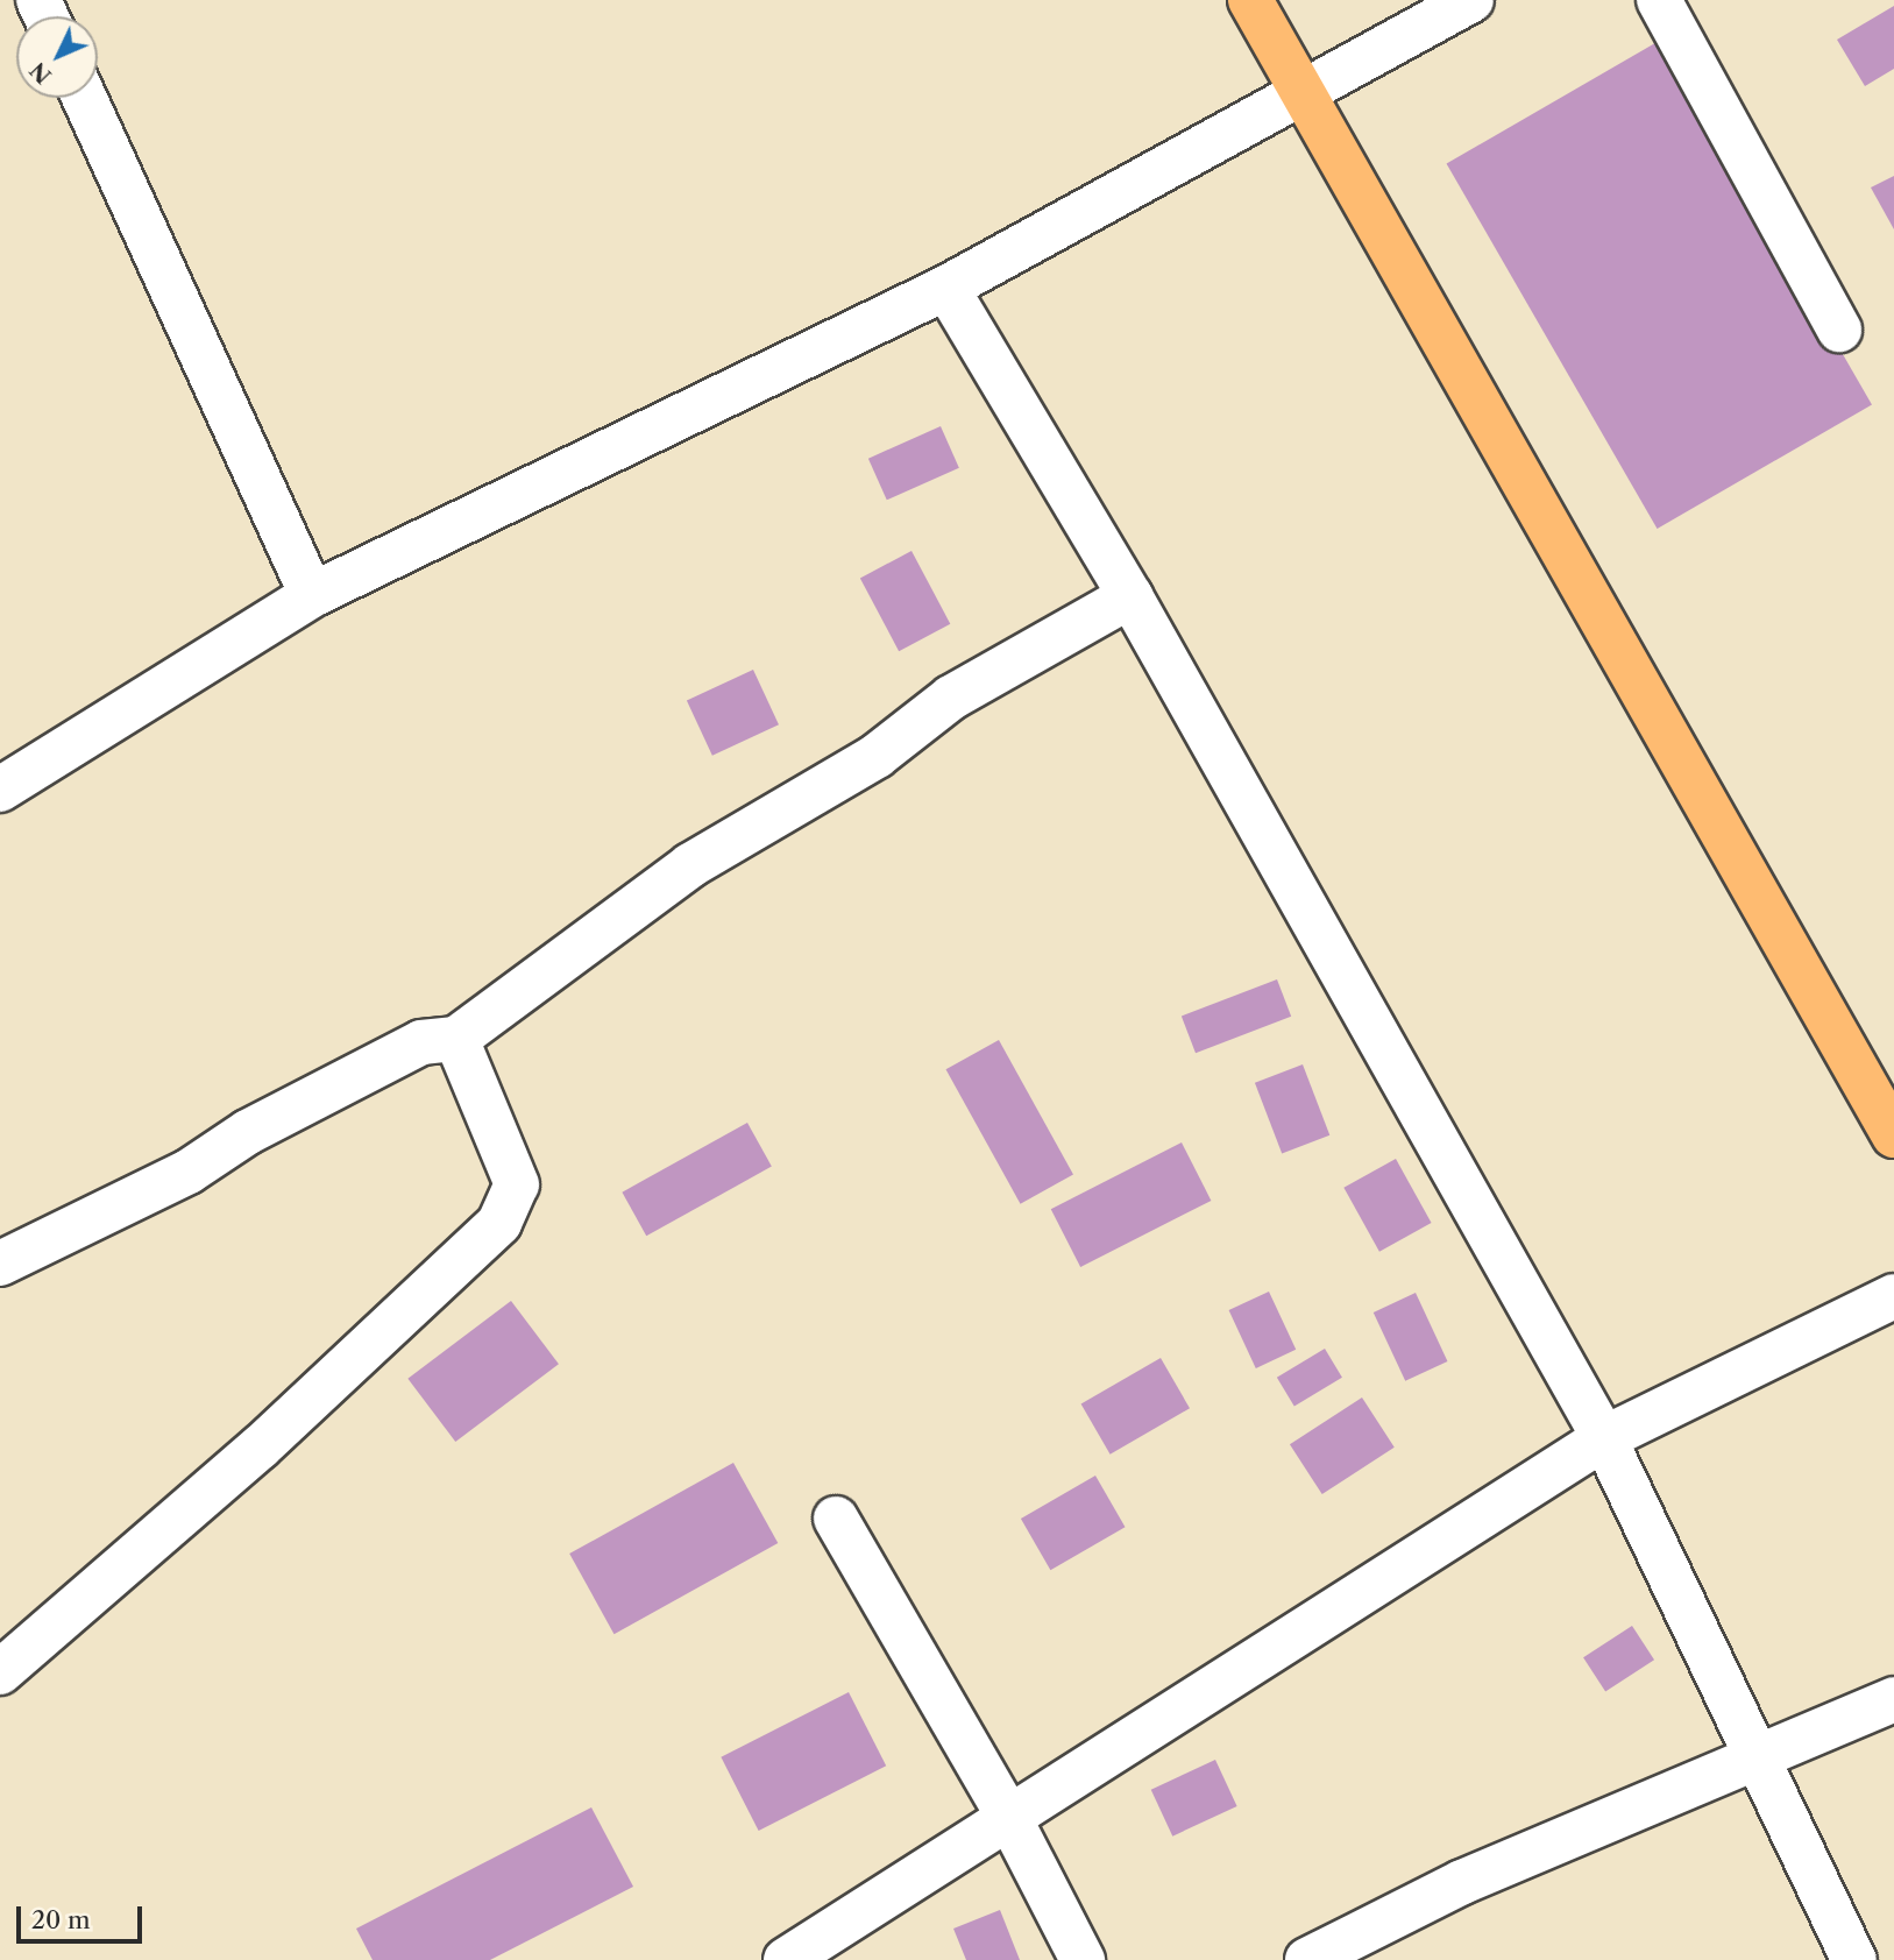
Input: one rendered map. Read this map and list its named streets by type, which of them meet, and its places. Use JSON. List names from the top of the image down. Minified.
{"scale_bar":"20 m","north":"bottom left"}
